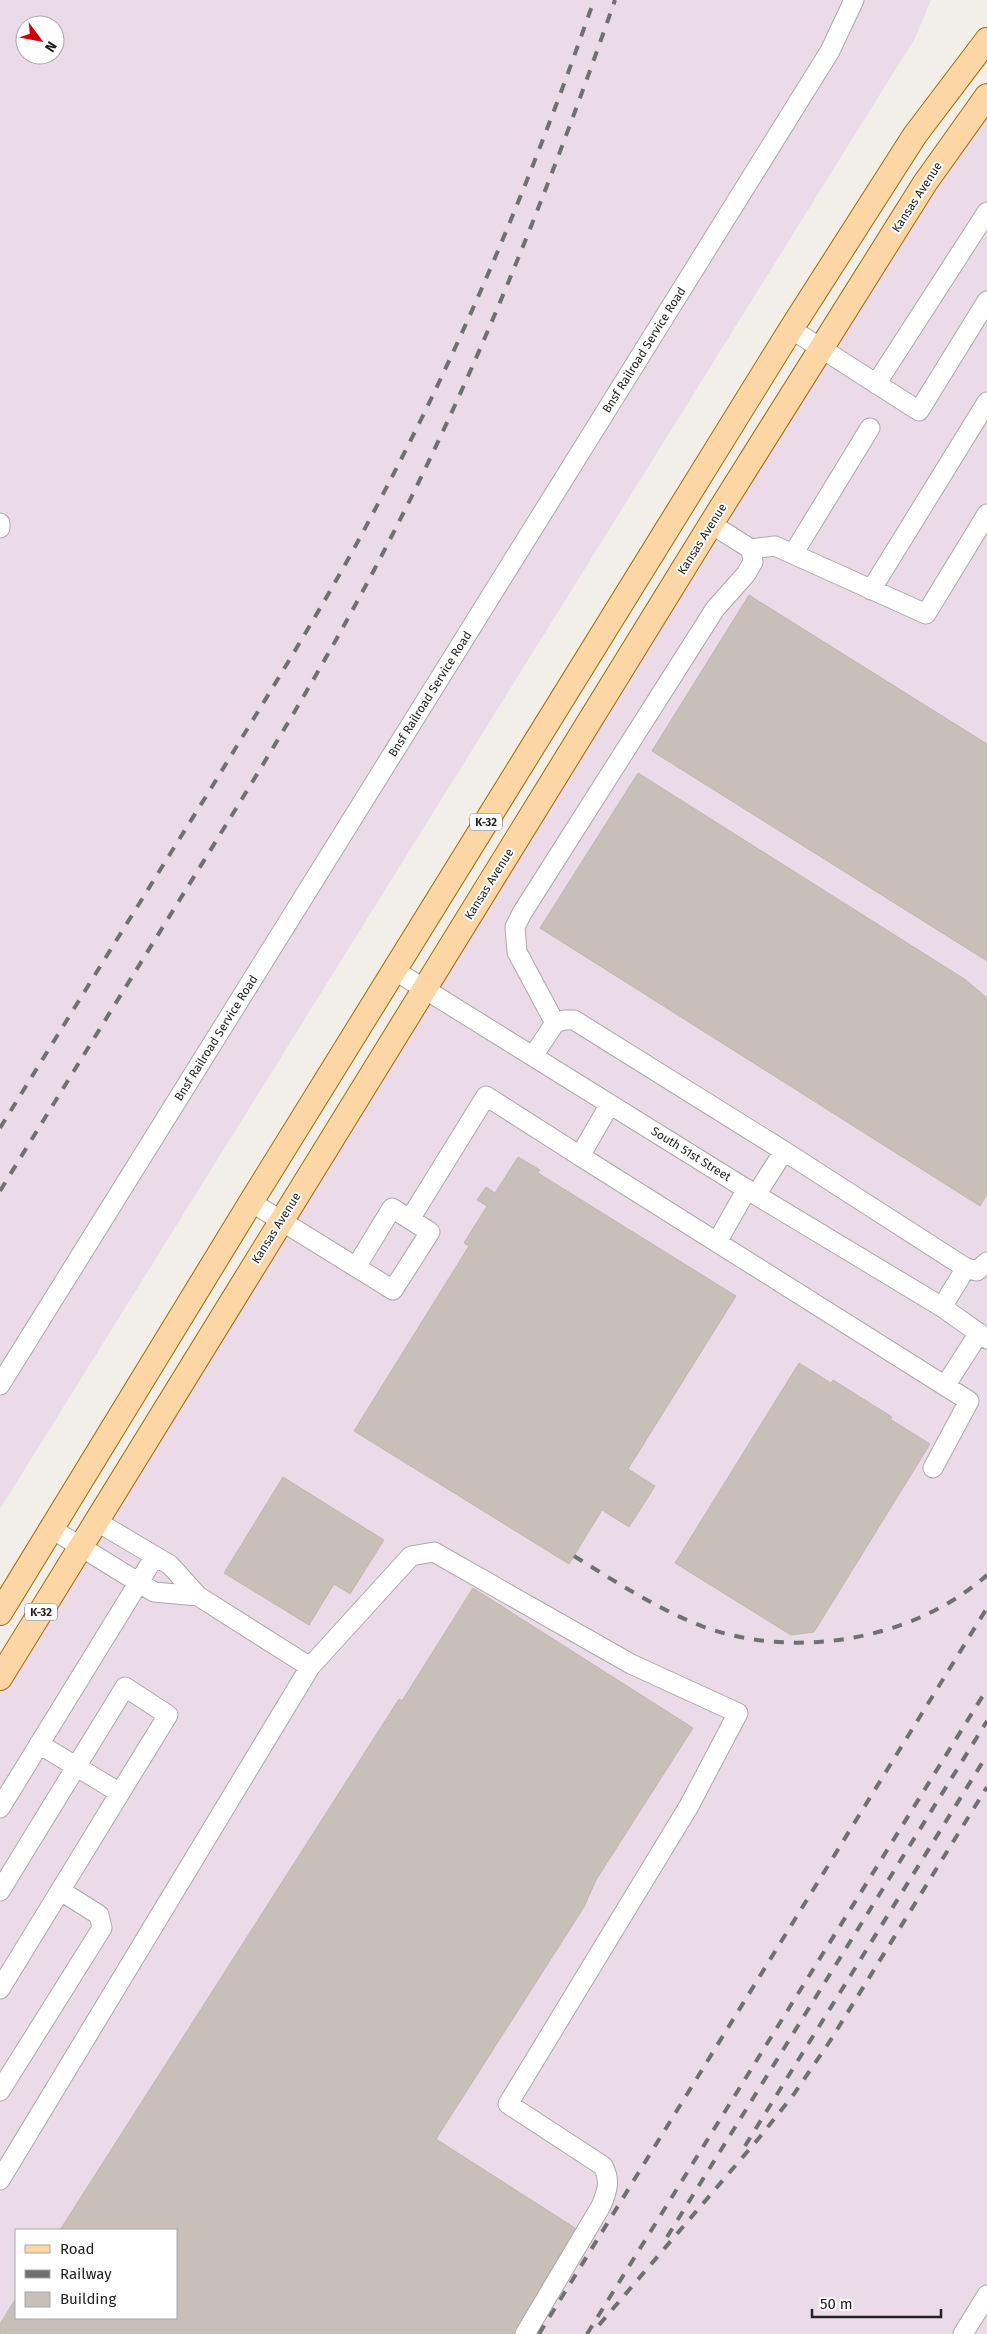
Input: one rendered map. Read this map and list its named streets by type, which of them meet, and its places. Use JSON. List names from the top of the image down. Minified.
{"streets":{"main road":["Kansas Avenue","K-32"],"street":["Bnsf Railroad Service Road","South 51st Street"]},"crossings":[["Kansas Avenue","South 51st Street"],["K-32","South 51st Street"]],"legend":["Road","Railway","Building"],"scale_bar":"50 m","north":"bottom right"}
